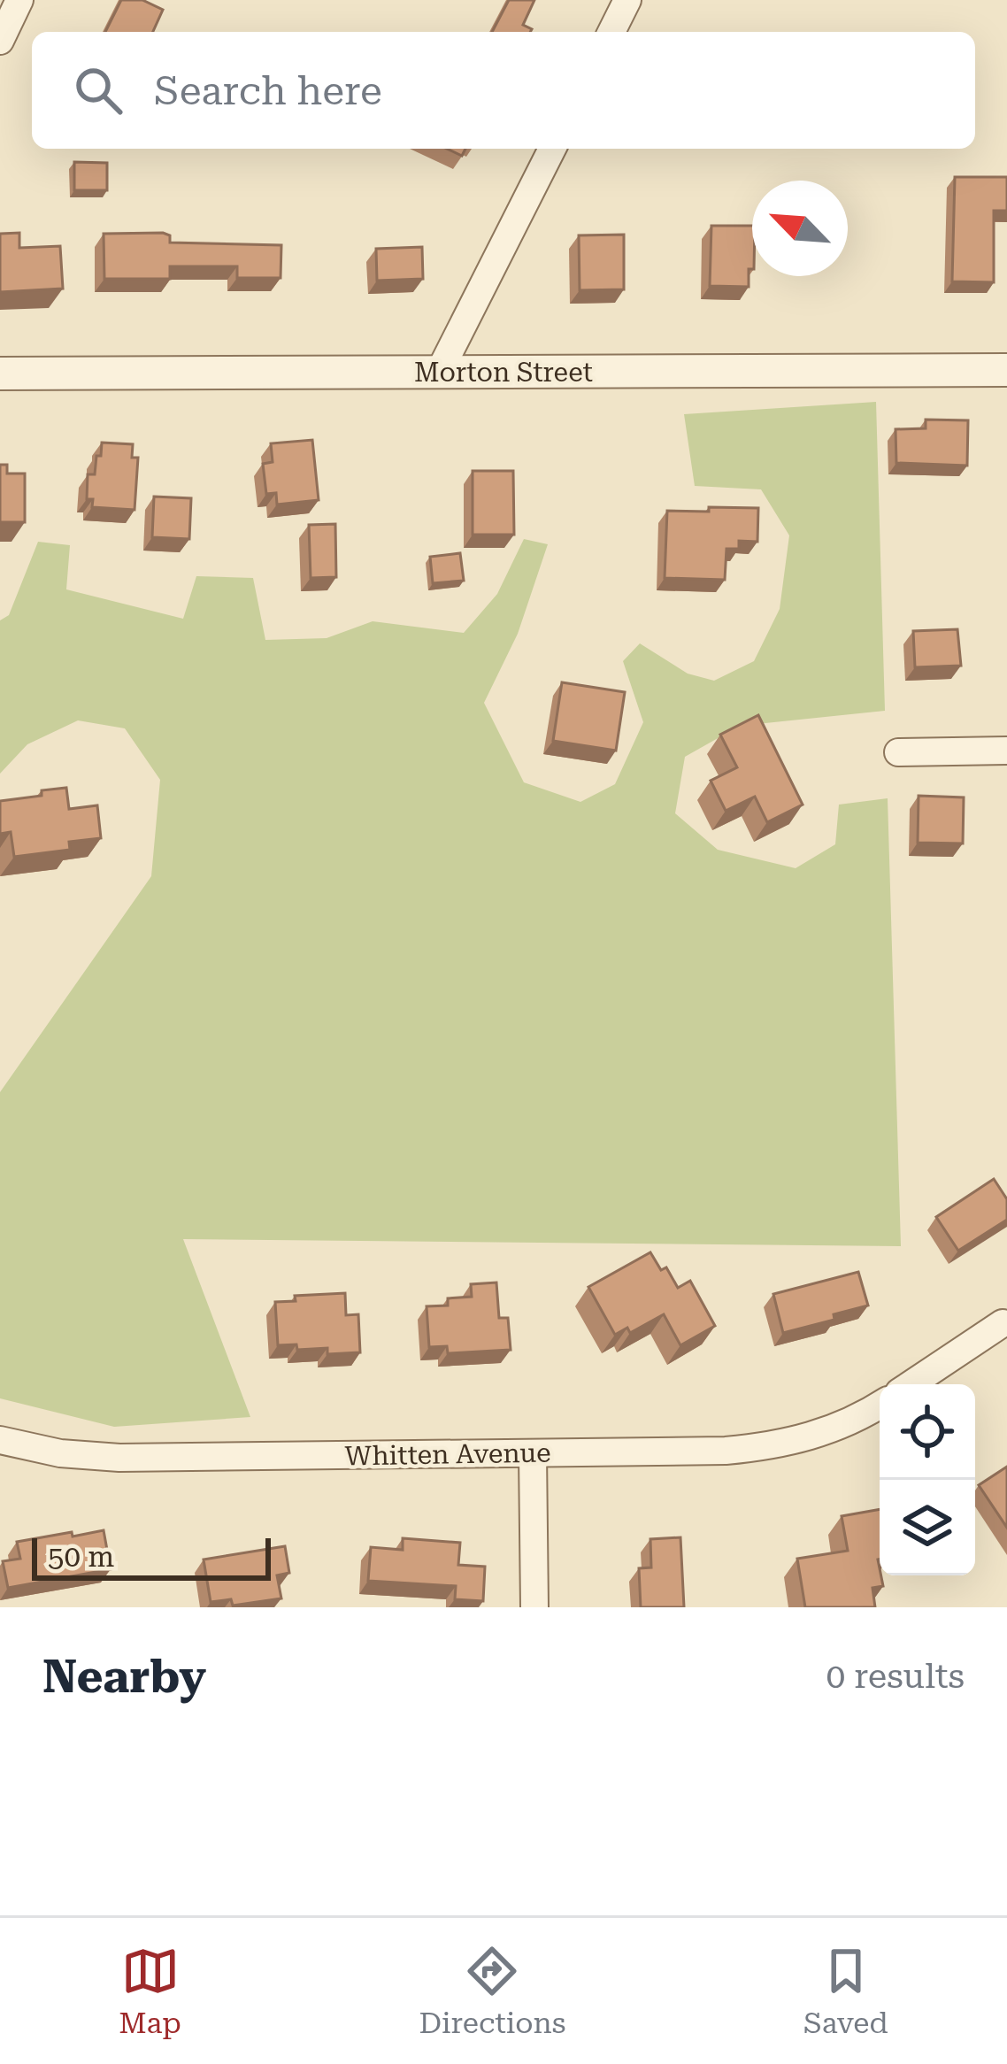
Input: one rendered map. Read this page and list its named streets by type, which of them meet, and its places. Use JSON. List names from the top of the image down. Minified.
{"streets":{"street":["Morton Street","Whitten Avenue"]},"scale_bar":"50 m","north":"top left","page":{"search":"Search here","scale":"50 m","heading":["Nearby","0 results"],"nav":["Map","Directions","Saved"]}}
